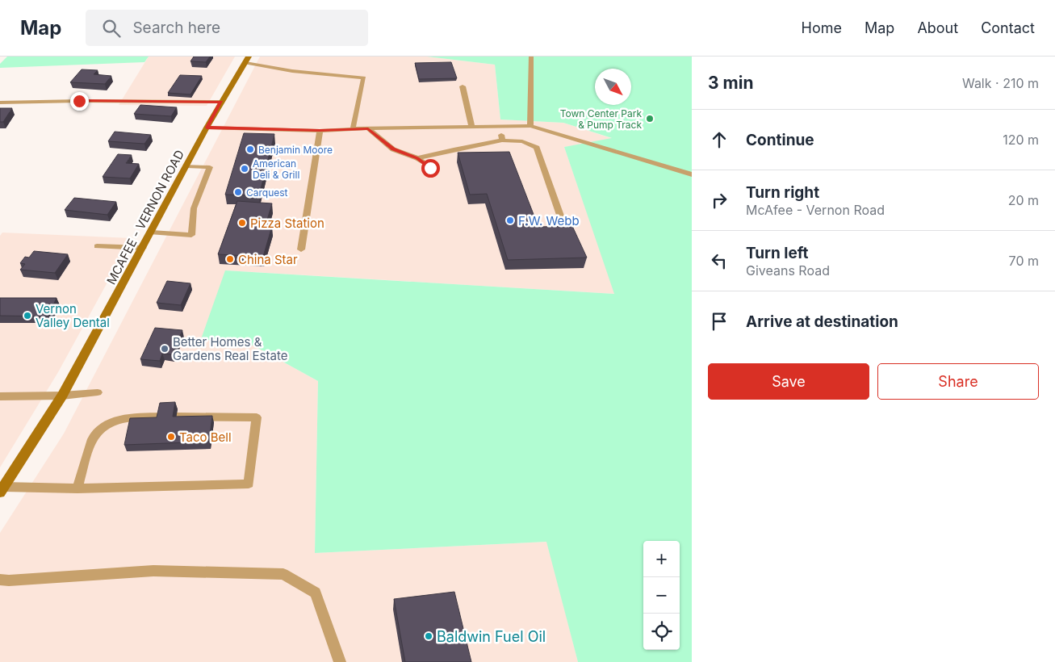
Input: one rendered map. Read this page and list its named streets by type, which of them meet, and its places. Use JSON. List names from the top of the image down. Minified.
{"streets":{"main road":["MCAFEE - VERNON ROAD"]},"places":["Town Center Park & Pump Track","Benjamin Moore","American Deli & Grill","Carquest","F.W. Webb","Pizza Station","China Star","Vernon Valley Dental","Better Homes & Gardens Real Estate","Taco Bell","Baldwin Fuel Oil"],"north":"bottom right","page":{"header":"Map","search":"Search here","nav":["Home","Map","About","Contact"],"heading":["3 min","Walk · 210 m"],"list":[["Continue","120 m"],["Turn right","McAfee - Vernon Road","20 m"],["Turn left","Giveans Road","70 m"],"Arrive at destination"],"buttons":["Save","Share"],"map_buttons":["+","−"]}}
